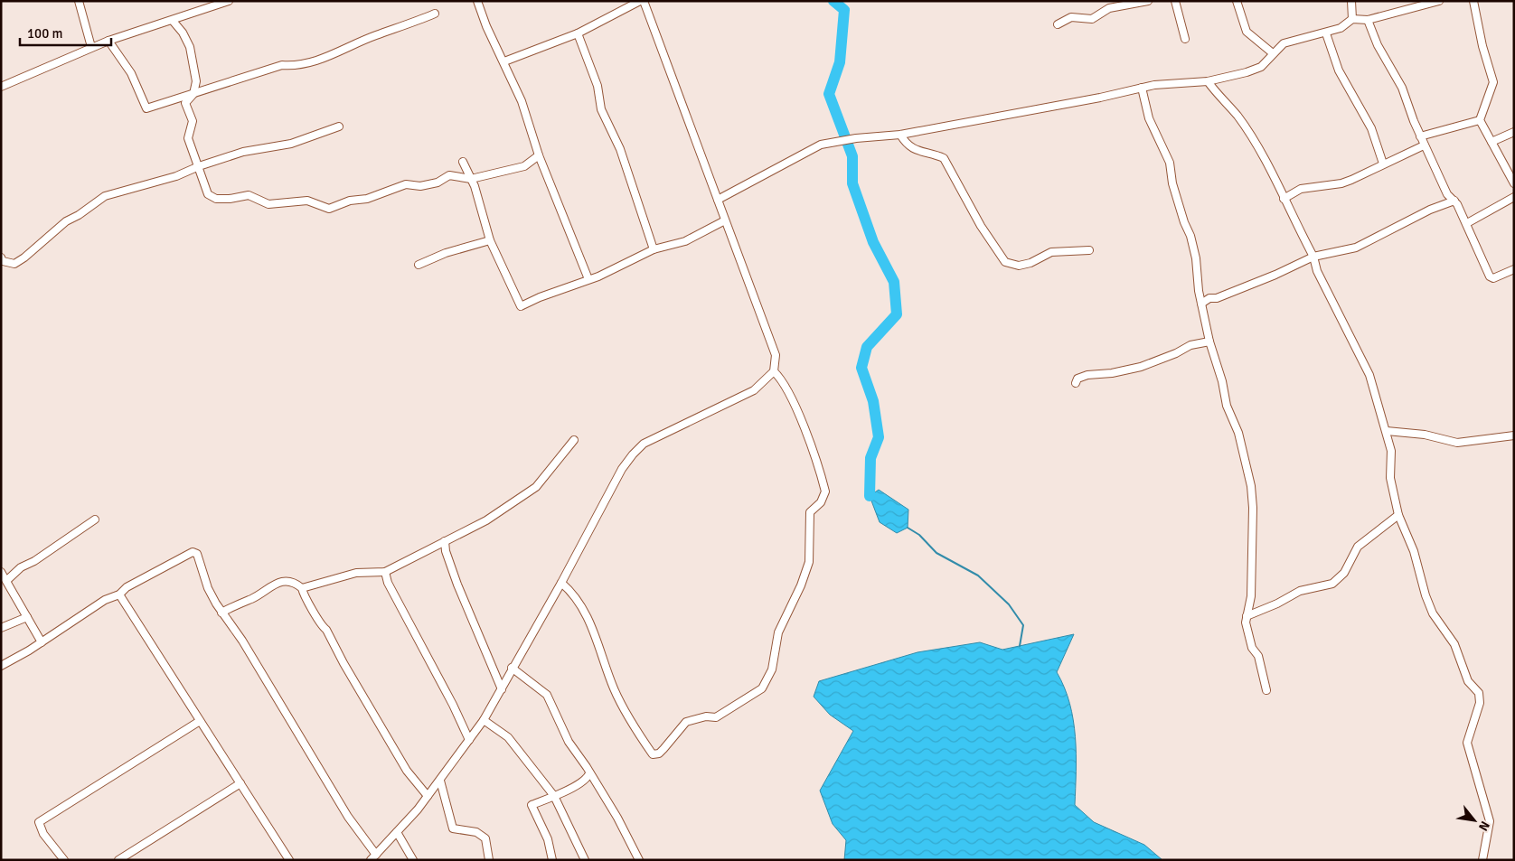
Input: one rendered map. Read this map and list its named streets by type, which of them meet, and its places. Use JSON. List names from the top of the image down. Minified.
{"scale_bar":"100 m","north":"bottom right"}
